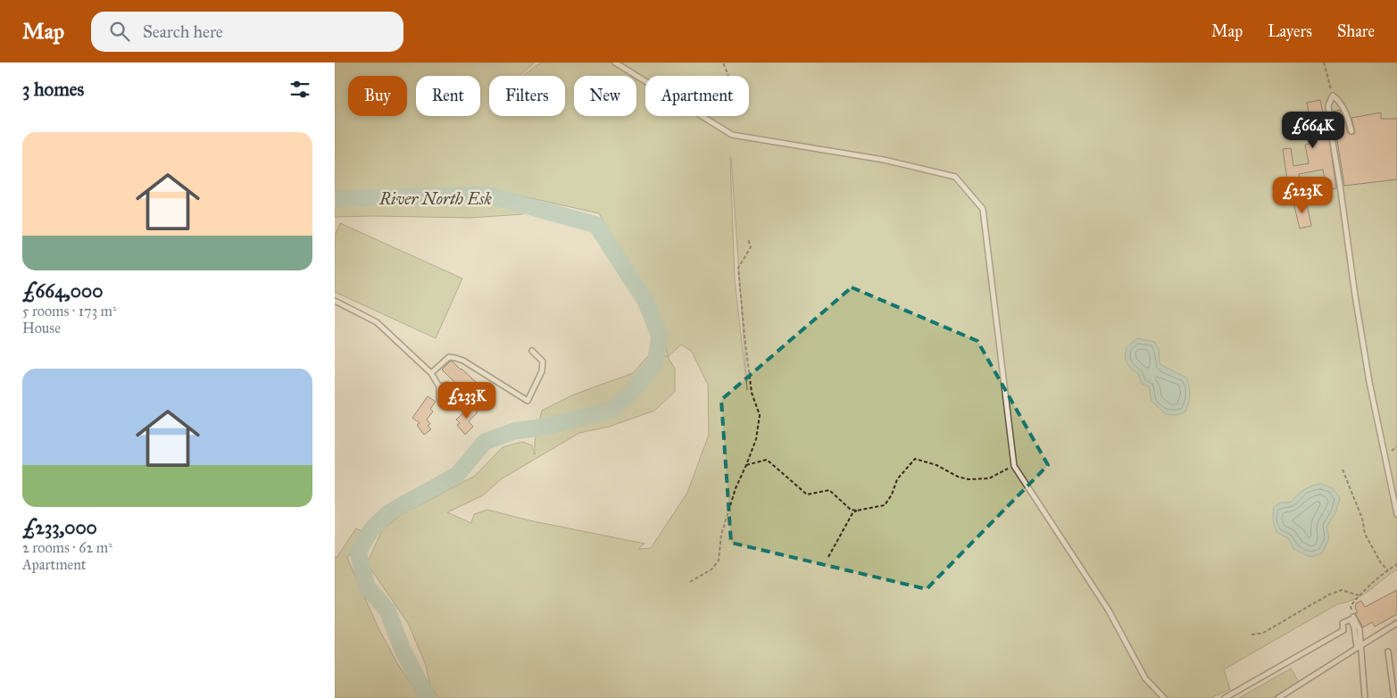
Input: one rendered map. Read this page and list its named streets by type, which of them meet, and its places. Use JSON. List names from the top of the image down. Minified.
{"water":["River North Esk"],"page":{"header":"Map","search":"Search here","nav":["Map","Layers","Share"],"heading":"3 homes","chip":["Buy","Rent","Filters","New","Apartment"],"price":["£664K","£223K","£233K"],"list":[{"name":"£664,000","note":"5 rooms · 173 m² · House"},{"name":"£233,000","note":"2 rooms · 62 m² · Apartment"}]}}
